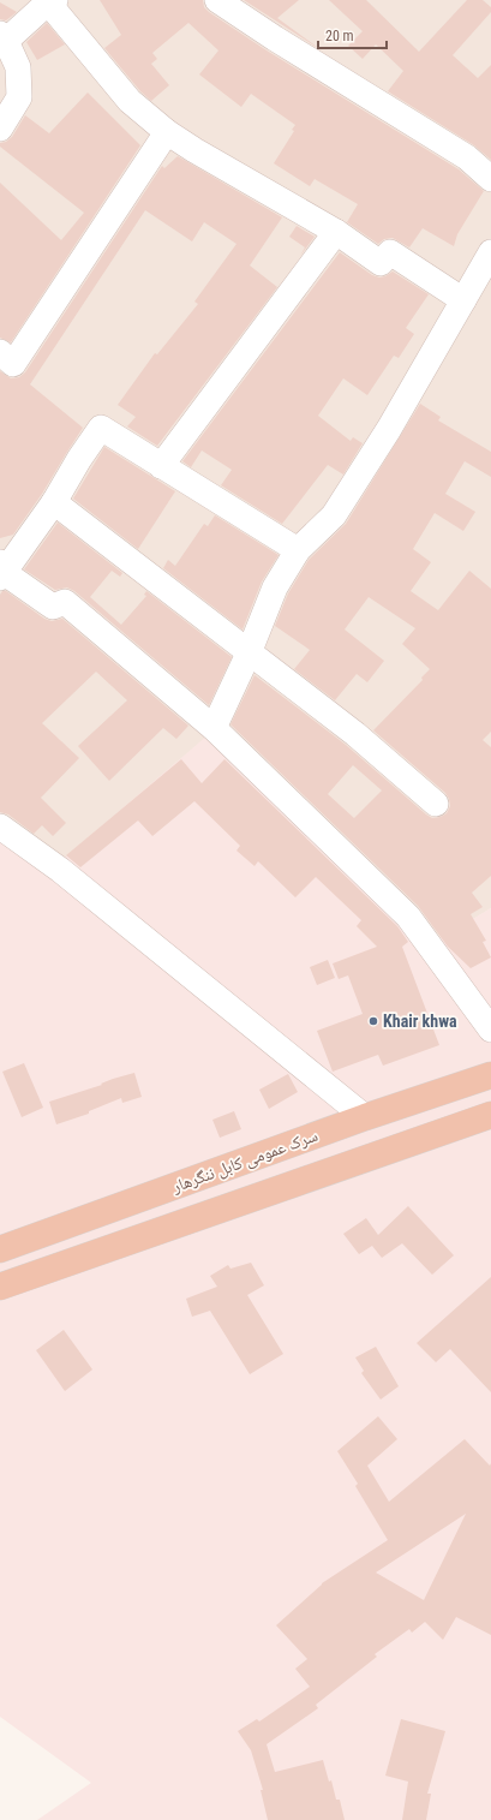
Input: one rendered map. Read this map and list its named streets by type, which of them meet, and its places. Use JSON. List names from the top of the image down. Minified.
{"streets":{"highway":["سرک عمومی کابل ننگرهار"]},"places":["Khair khwa"],"scale_bar":"20 m"}
